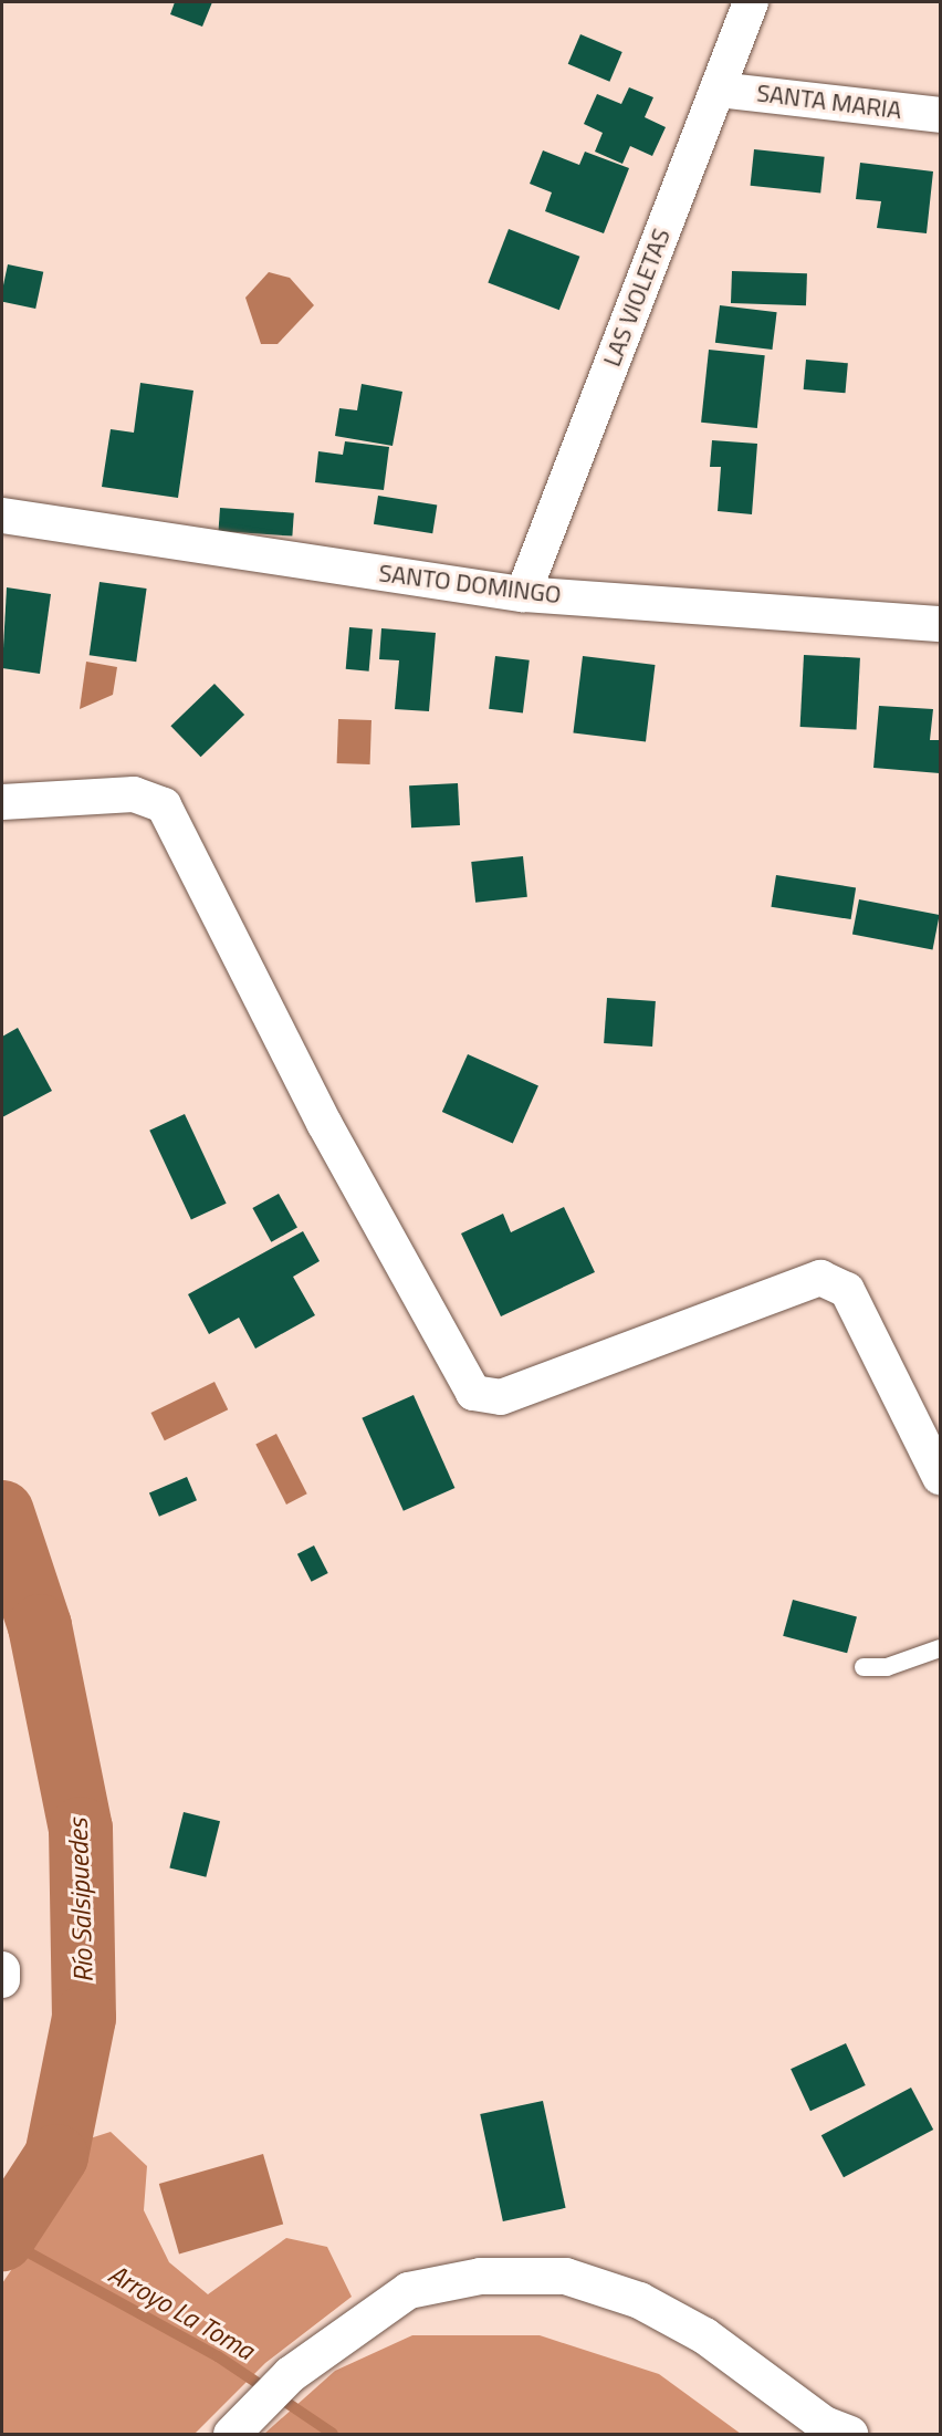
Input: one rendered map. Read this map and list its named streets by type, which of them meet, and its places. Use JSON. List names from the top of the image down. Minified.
{"streets":{"street":["SANTA MARIA","LAS VIOLETAS","SANTO DOMINGO"]},"crossings":[["SANTA MARIA","LAS VIOLETAS"],["LAS VIOLETAS","SANTO DOMINGO"]],"water":["Río Salsipuedes","Arroyo La Toma"]}
